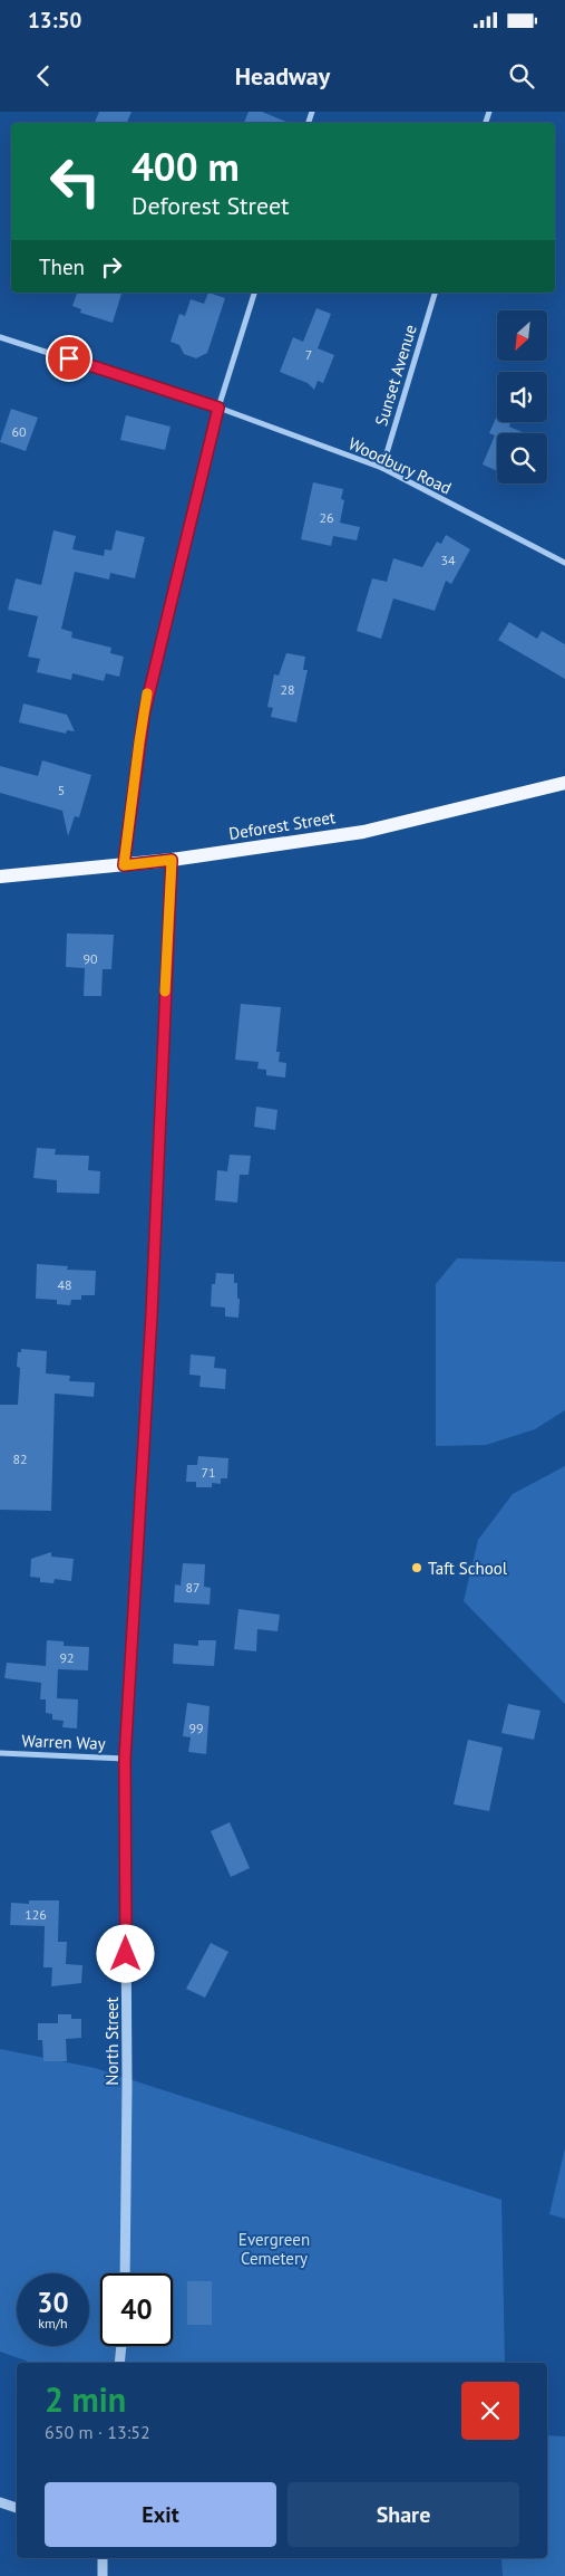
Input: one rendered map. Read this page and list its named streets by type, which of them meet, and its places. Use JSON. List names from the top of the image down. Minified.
{"streets":{"main road":["Deforest Street"],"street":["Sunset Avenue","Woodbury Road","Warren Way","North Street"]},"crossings":[["Sunset Avenue","Woodbury Road"],["Deforest Street","North Street"],["Warren Way","North Street"]],"parks":["Evergreen Cemetery"],"places":["Taft School"],"house_numbers":["7","60","26","34","28","5","90","48","82","71","87","92","99","126"],"north":"bottom left","page":{"status":"13:50","header":"Headway","turn":["400 m","Deforest Street"],"then":"Then","speed":"30 km/h","limit":"40","heading":["2 min","650 m · 13:52"],"buttons":["Exit","Share"]}}
